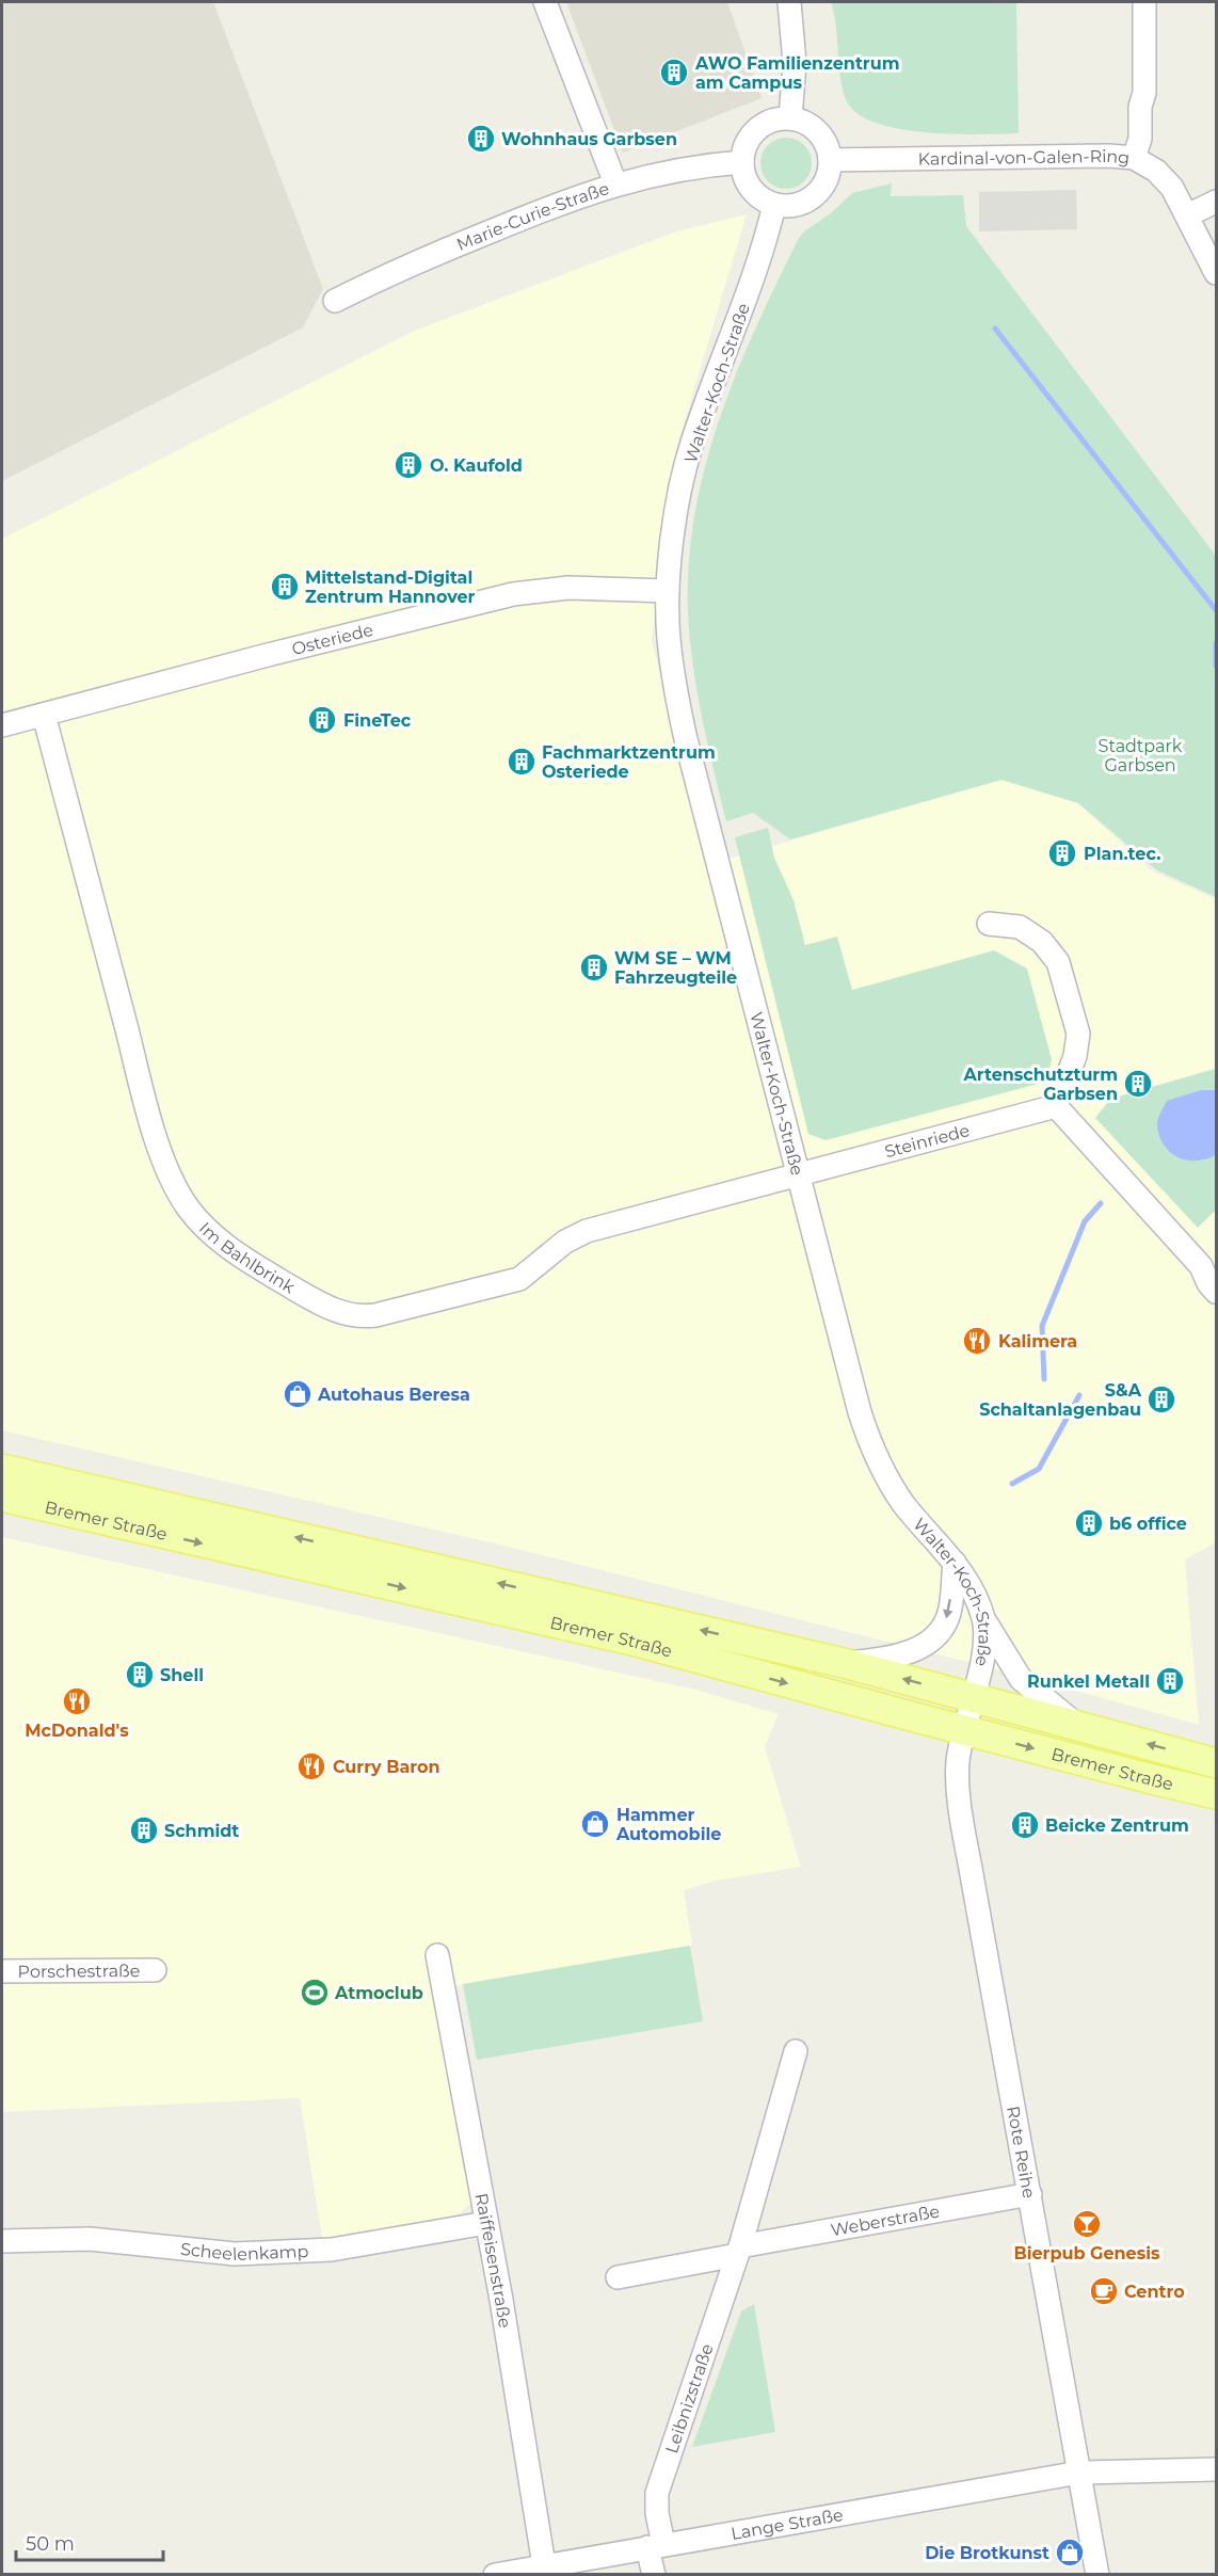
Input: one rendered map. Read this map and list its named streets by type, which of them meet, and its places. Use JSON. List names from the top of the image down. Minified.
{"streets":{"main road":["Bremer Straße"],"street":["Kardinal-von-Galen-Ring","Marie-Curie-Straße","Walter-Koch-Straße","Osteriede","Steinriede","Im Bahlbrink","Porschestraße","Rote Reihe","Weberstraße","Scheelenkamp","Raiffeisenstraße","Leibnizstraße","Lange Straße"]},"crossings":[["Kardinal-von-Galen-Ring","Marie-Curie-Straße"],["Kardinal-von-Galen-Ring","Walter-Koch-Straße"],["Marie-Curie-Straße","Walter-Koch-Straße"],["Walter-Koch-Straße","Osteriede"],["Walter-Koch-Straße","Steinriede"],["Walter-Koch-Straße","Im Bahlbrink"],["Walter-Koch-Straße","Bremer Straße"],["Walter-Koch-Straße","Rote Reihe"],["Osteriede","Im Bahlbrink"],["Steinriede","Im Bahlbrink"],["Bremer Straße","Rote Reihe"],["Rote Reihe","Weberstraße"],["Rote Reihe","Lange Straße"],["Weberstraße","Leibnizstraße"],["Scheelenkamp","Raiffeisenstraße"],["Raiffeisenstraße","Lange Straße"],["Leibnizstraße","Lange Straße"]],"parks":["Stadtpark Garbsen"],"places":{"building":["AWO Familienzentrum am Campus","Wohnhaus Garbsen","O. Kaufold","Mittelstand-Digital Zentrum Hannover","FineTec","Fachmarktzentrum Osteriede","Plan.tec.","WM SE – WM Fahrzeugteile","Artenschutzturm Garbsen","S&A Schaltanlagenbau","b6 office","Shell","Runkel Metall","Beicke Zentrum","Schmidt"],"restaurant":["Kalimera","McDonald's","Curry Baron"],"shop":["Autohaus Beresa","Hammer Automobile","Die Brotkunst"],"sports":["Atmoclub"],"bar":["Bierpub Genesis"],"cafe":["Centro"]},"scale_bar":"50 m"}
